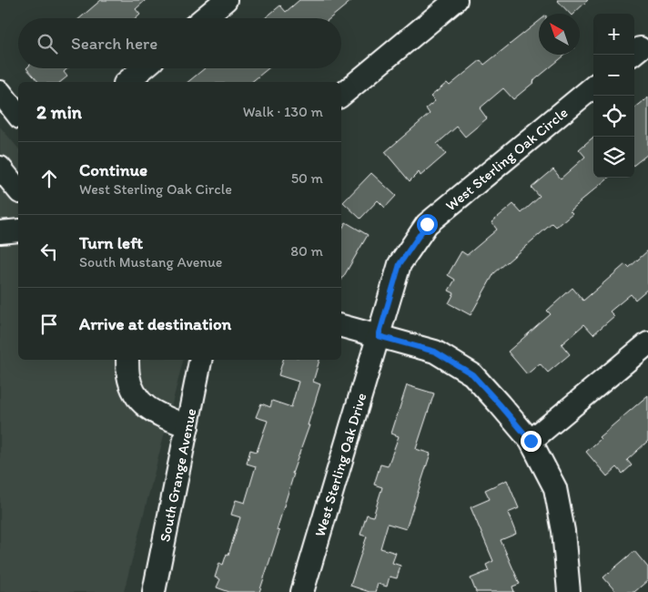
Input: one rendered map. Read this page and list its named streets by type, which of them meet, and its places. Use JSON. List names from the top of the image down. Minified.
{"streets":{"street":["West Sterling Oak Circle","West Sterling Oak Drive","South Grange Avenue"]},"crossings":[["West Sterling Oak Circle","West Sterling Oak Drive"]],"north":"top left","page":{"map_buttons":["+","−"],"search":"Search here","heading":["2 min","Walk · 130 m"],"list":[["Continue","West Sterling Oak Circle","50 m"],["Turn left","South Mustang Avenue","80 m"],"Arrive at destination"]}}
